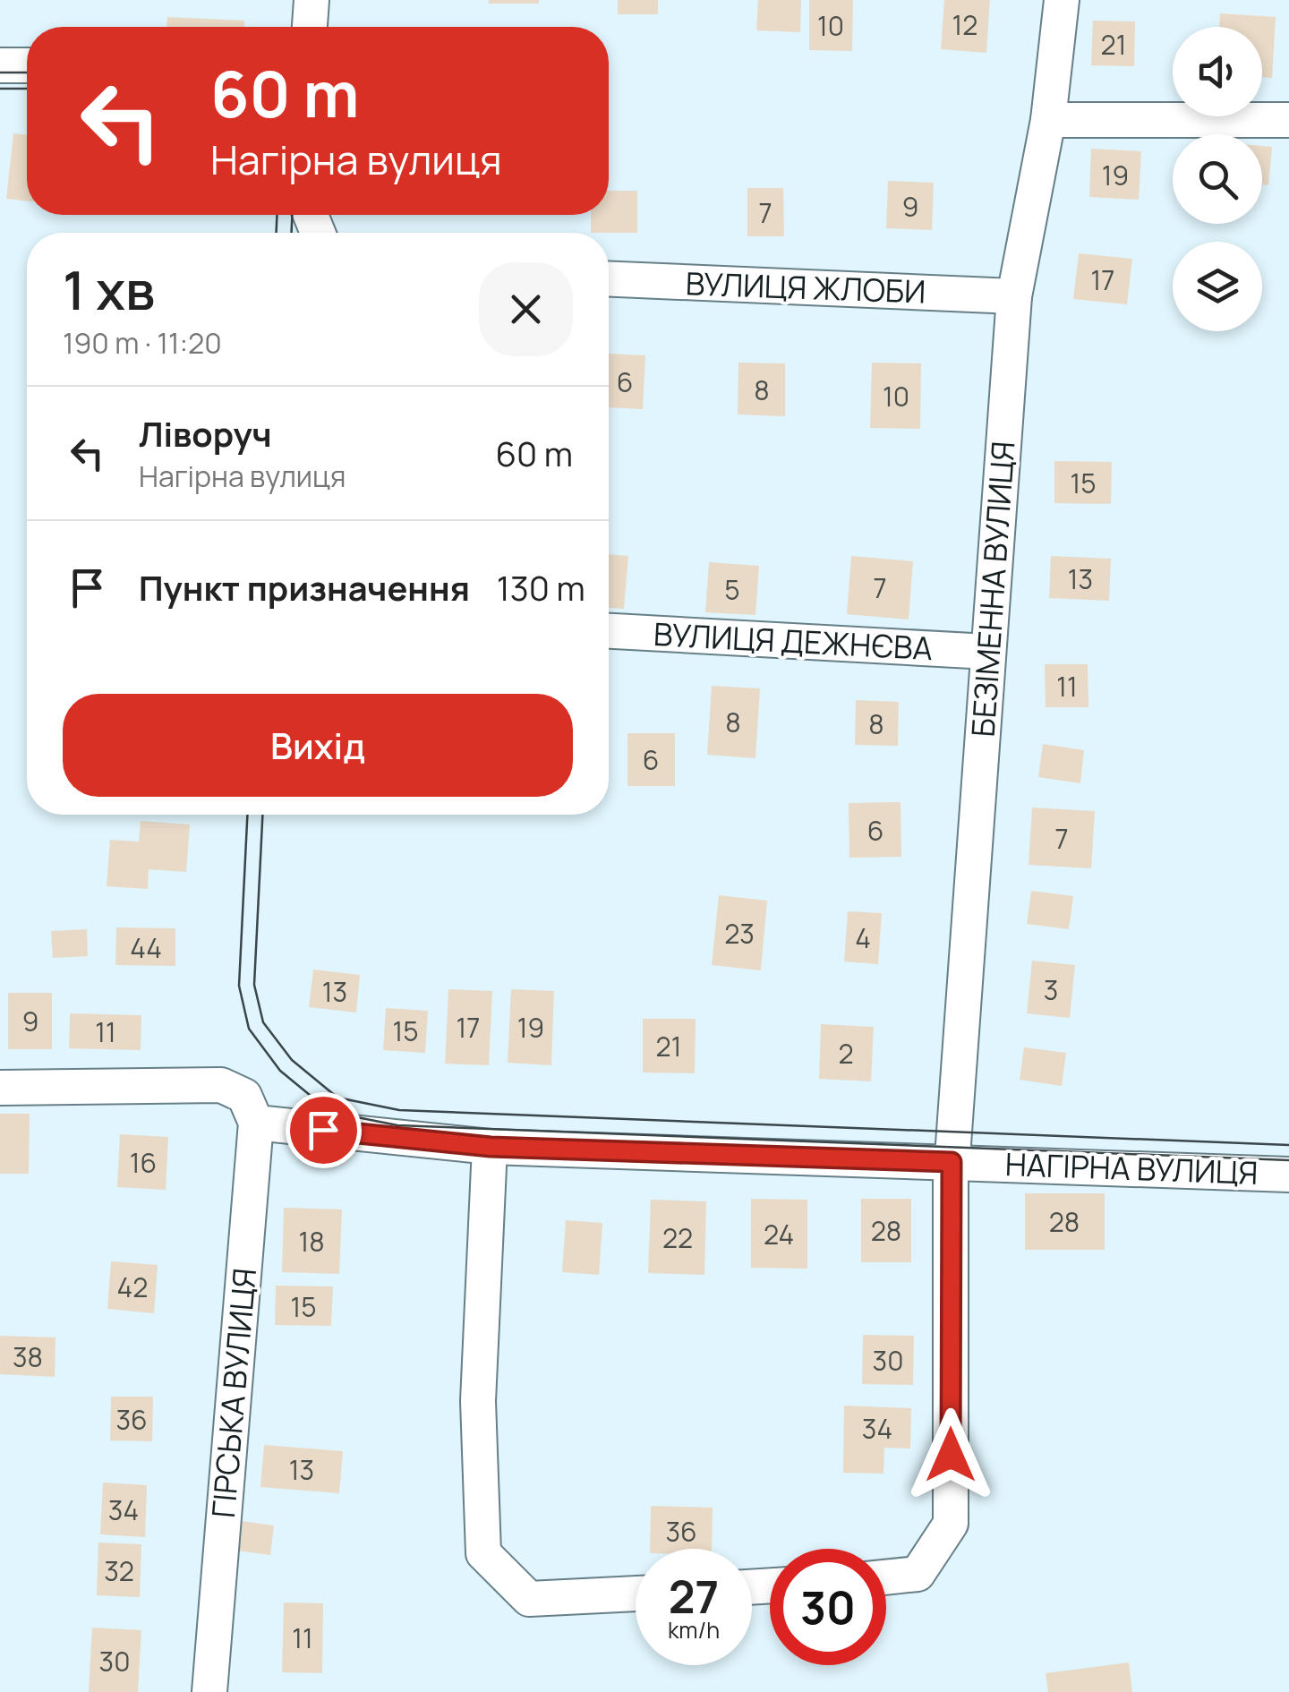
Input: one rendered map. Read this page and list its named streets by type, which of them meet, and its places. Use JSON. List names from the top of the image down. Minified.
{"streets":{"street":["ВУЛИЦЯ ЖЛОБИ","БЕЗІМЕННА ВУЛИЦЯ","ВУЛИЦЯ ДЕЖНЄВА","НАГІРНА ВУЛИЦЯ","ГІРСЬКА ВУЛИЦЯ"]},"crossings":[["ВУЛИЦЯ ЖЛОБИ","БЕЗІМЕННА ВУЛИЦЯ"],["БЕЗІМЕННА ВУЛИЦЯ","ВУЛИЦЯ ДЕЖНЄВА"],["БЕЗІМЕННА ВУЛИЦЯ","НАГІРНА ВУЛИЦЯ"],["НАГІРНА ВУЛИЦЯ","ГІРСЬКА ВУЛИЦЯ"]],"house_numbers":["12","10","21","19","9","7","17","6","8","10","15","13","7","5","11","8","8","6","6","7","23","4","44","3","13","9","17","19","15","11","21","2","16","28","28","24","22","18","42","15","38","30","36","34","13","34","36","32","11","30"],"page":{"turn":["60 m","Нагірна вулиця"],"heading":["1 хв","190 m · 11:20"],"list":[{"name":"Ліворуч","note":"Нагірна вулиця","value":"60 m"},{"name":"Пункт призначення","value":"130 m"}],"buttons":"Вихід","speed":"27 km/h","limit":"30"}}
